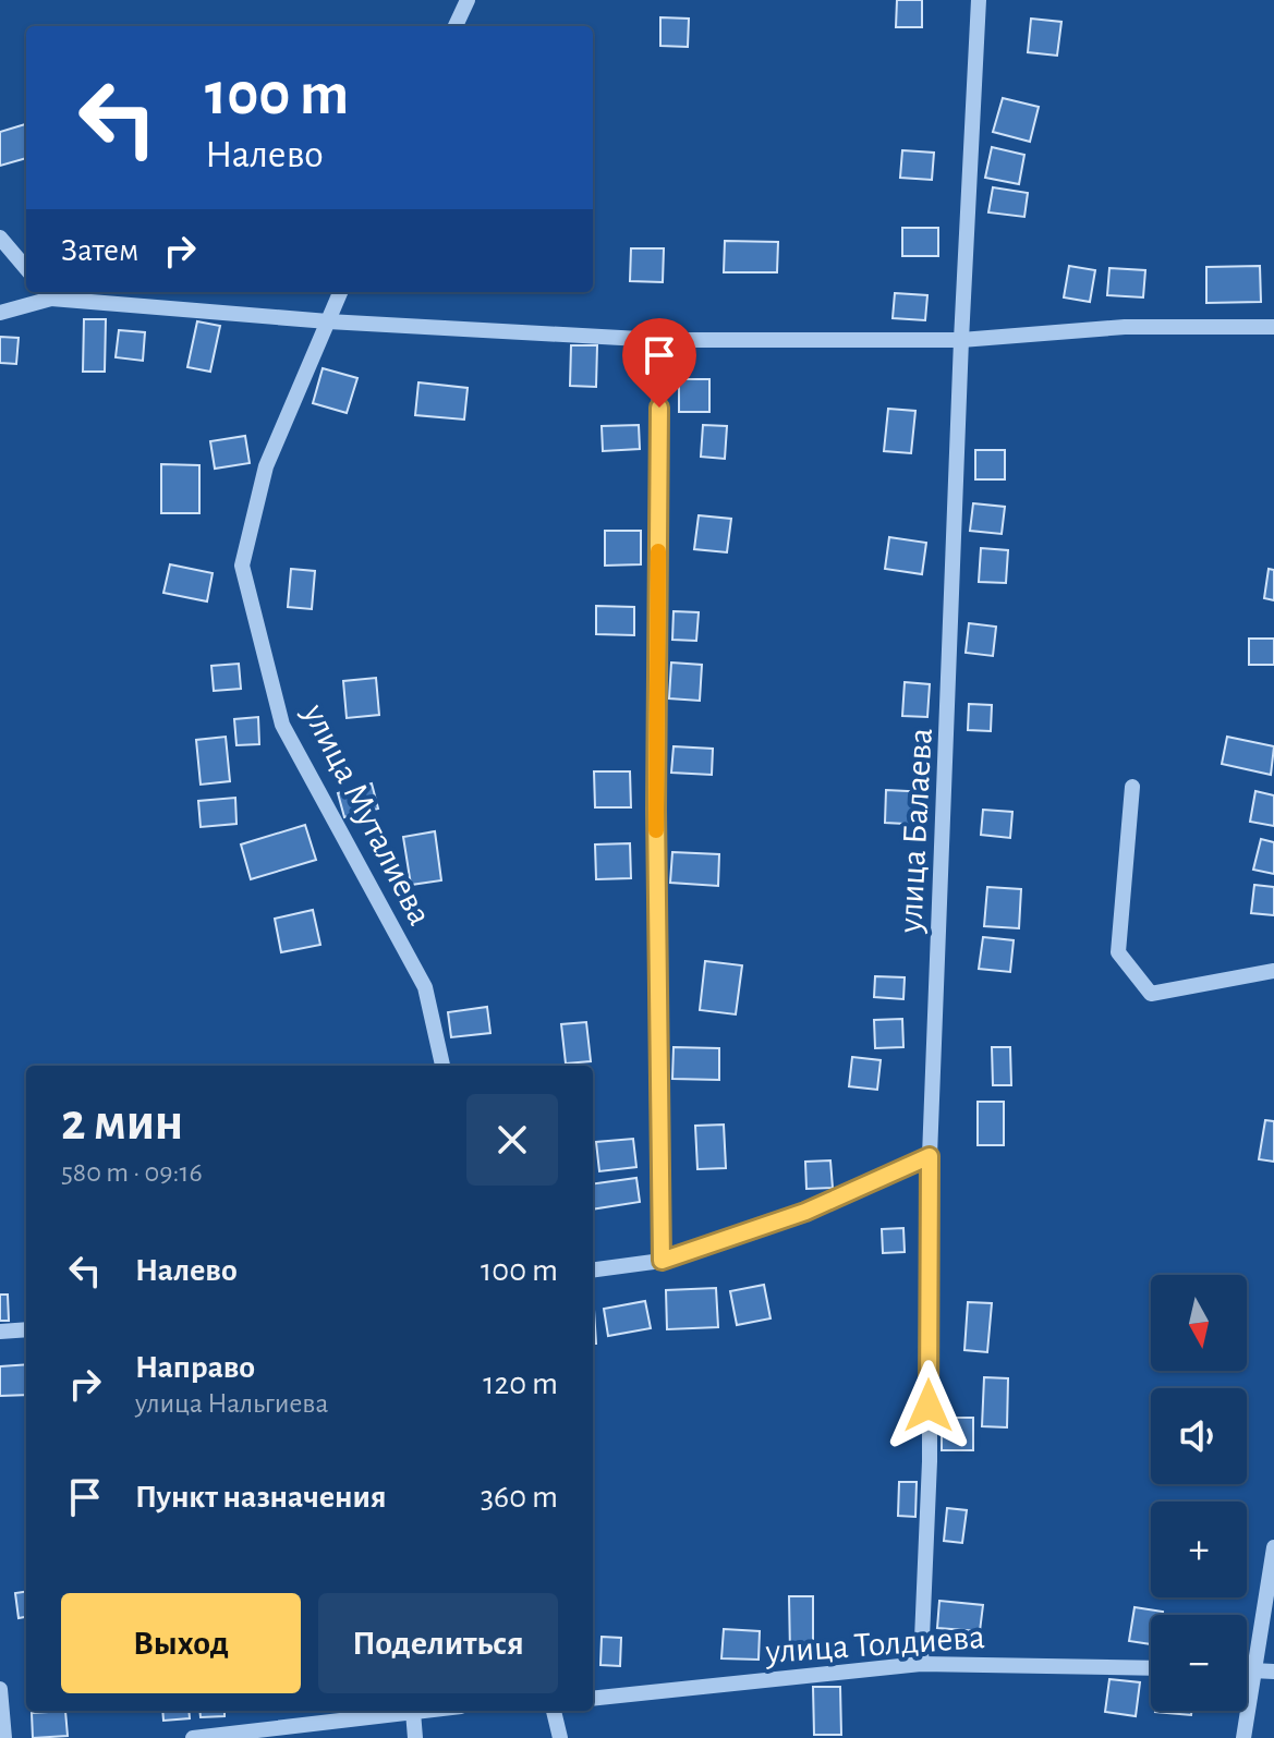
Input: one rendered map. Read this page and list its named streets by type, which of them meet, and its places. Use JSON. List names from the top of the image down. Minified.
{"streets":{"street":["улица Муталиева","улица Балаева","улица Толдиева"]},"crossings":[["улица Балаева","улица Толдиева"]],"north":"bottom","page":{"turn":["100 m","Налево"],"then":"Затем","heading":["2 мин","580 m · 09:16"],"list":[{"name":"Налево","value":"100 m"},{"name":"Направо","note":"улица Нальгиева","value":"120 m"},{"name":"Пункт назначения","value":"360 m"}],"map_buttons":["+","−"],"buttons":["Выход","Поделиться"]}}
